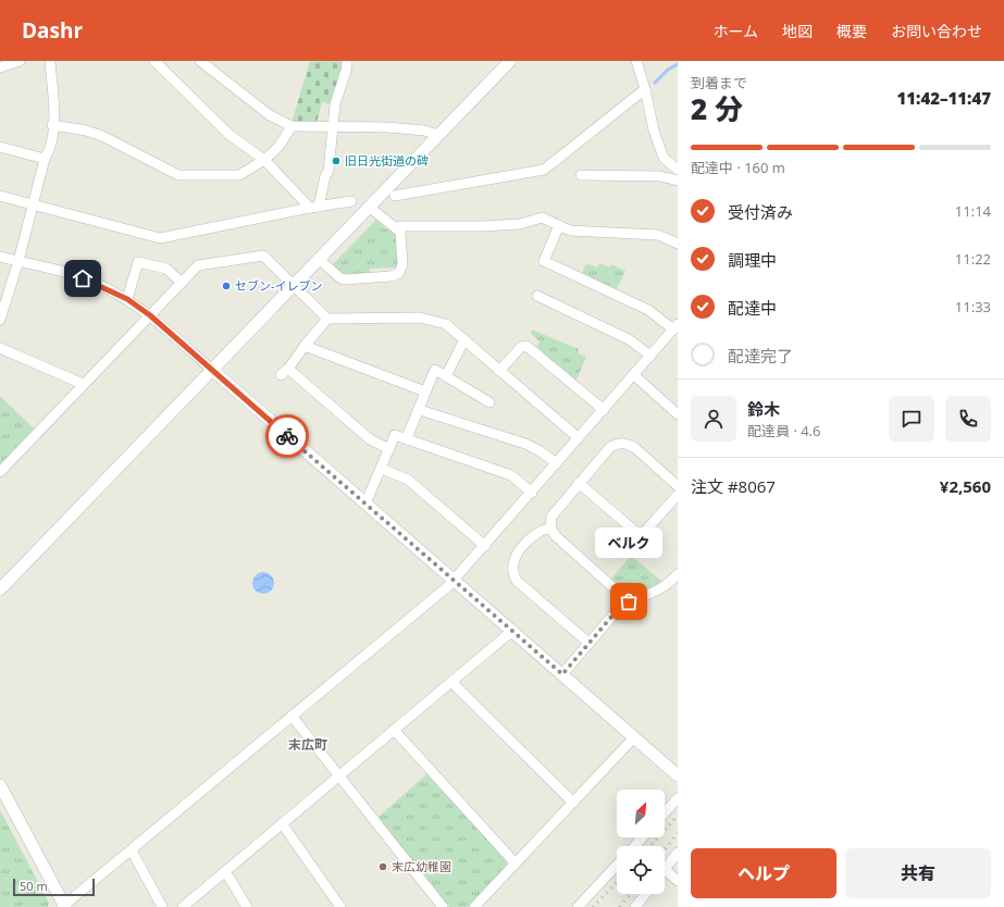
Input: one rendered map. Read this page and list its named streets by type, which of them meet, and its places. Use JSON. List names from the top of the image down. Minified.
{"districts":["末広町"],"places":["旧日光街道の碑","セブン-イレブン","ベルク","末広幼稚園"],"scale_bar":"50 m","north":"top right","page":{"header":"Dashr","nav":["ホーム","地図","概要","お問い合わせ"],"heading":["2 分","到着まで","11:42–11:47"],"panel":["鈴木","配達員 · 4.6","注文 #8067","¥2,560"],"bar":"配達中 · 160 m","list":[["受付済み","11:14"],["調理中","11:22"],["配達中","11:33"],"配達完了"],"bubble":"ベルク","buttons":["ヘルプ","共有"],"scale":"50 m"}}
